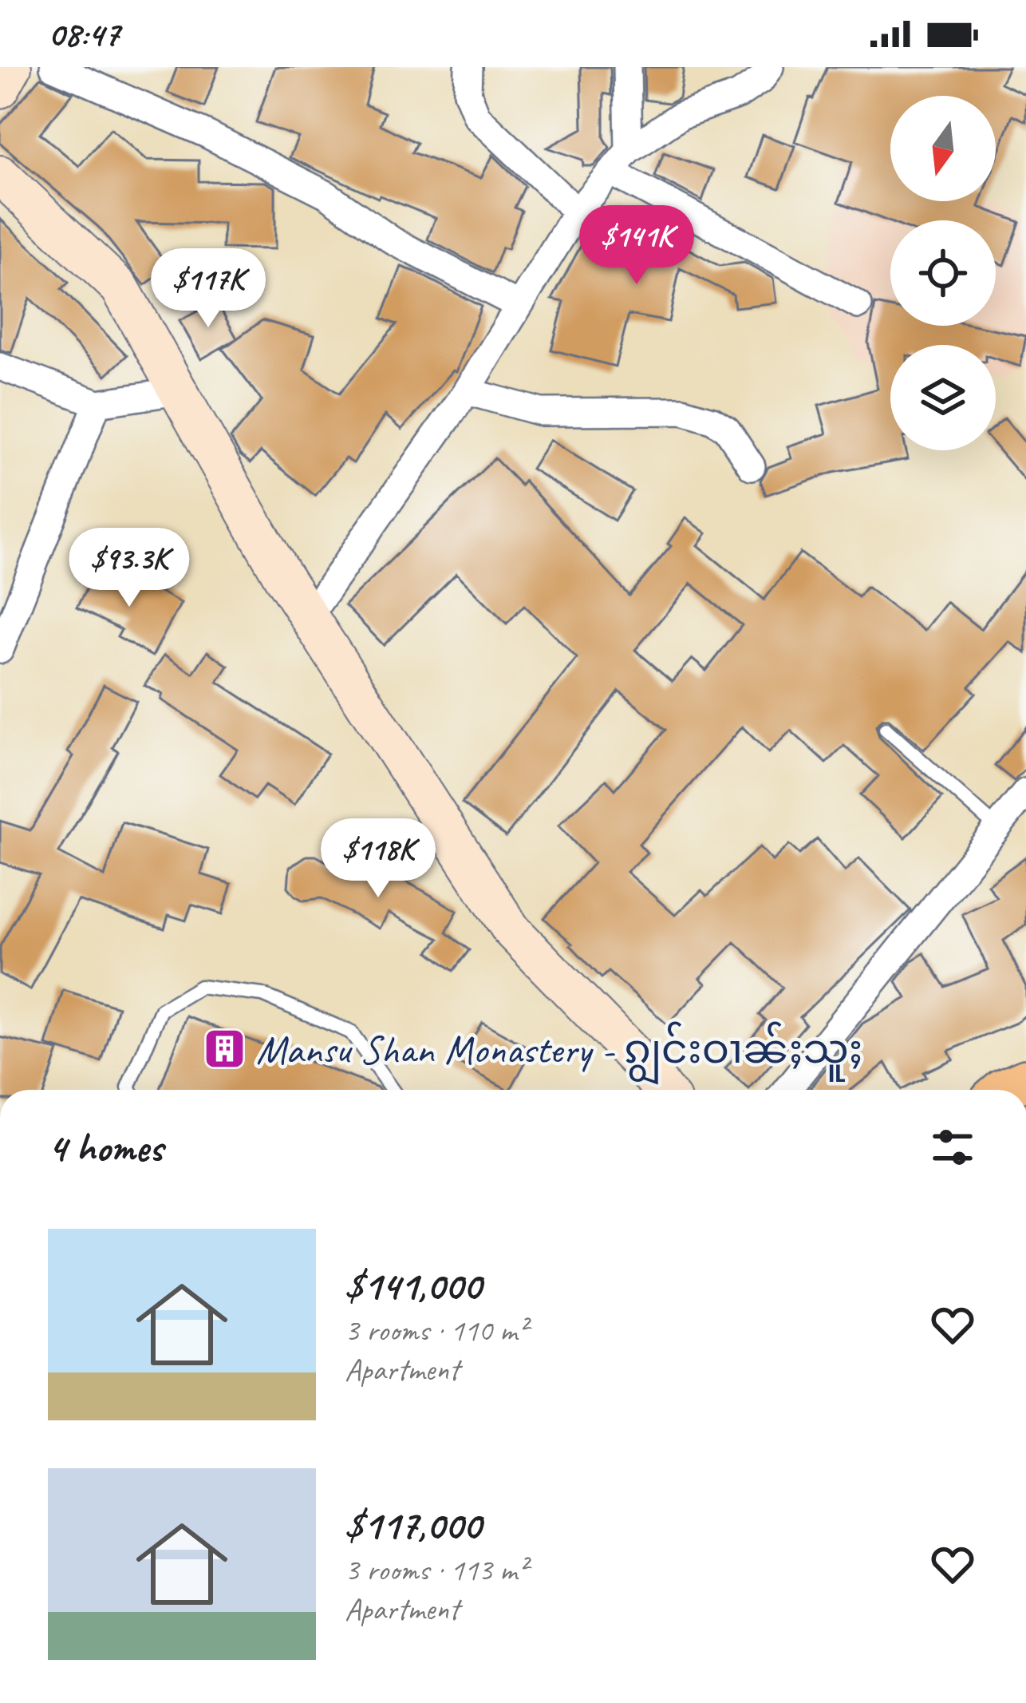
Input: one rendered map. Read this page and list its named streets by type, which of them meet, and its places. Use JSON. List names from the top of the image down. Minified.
{"places":{"building":["Mansu Shan Monastery - ၵျွင်းဝၢၼ်ႈသူႈ"]},"north":"bottom","page":{"status":"08:47","price":["$141K","$117K","$93.3K","$118K"],"heading":"4 homes","list":[{"name":"$141,000","note":"3 rooms · 110 m² · Apartment"},{"name":"$117,000","note":"3 rooms · 113 m² · Apartment"}]}}
